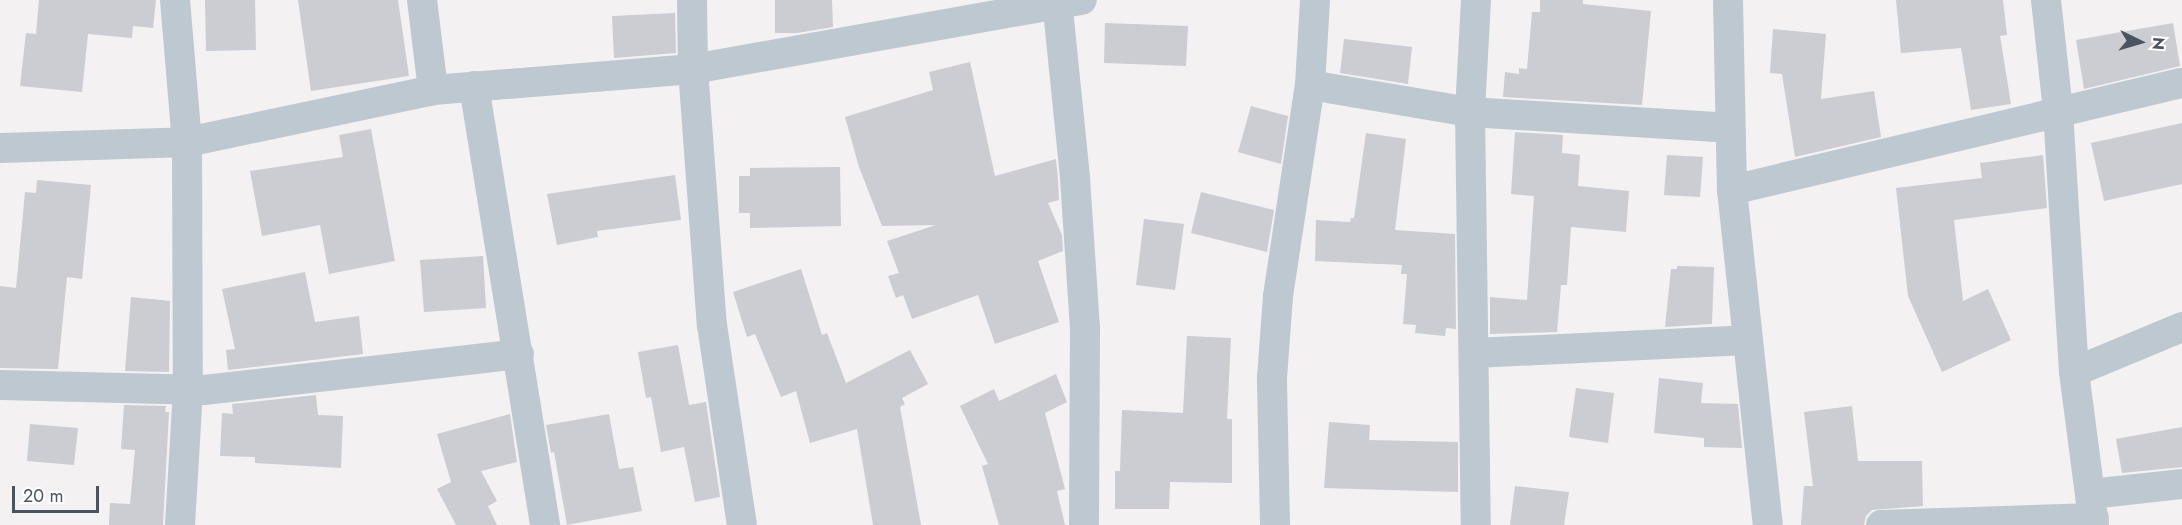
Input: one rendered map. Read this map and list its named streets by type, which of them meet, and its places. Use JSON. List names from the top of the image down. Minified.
{"scale_bar":"20 m","north":"right"}
